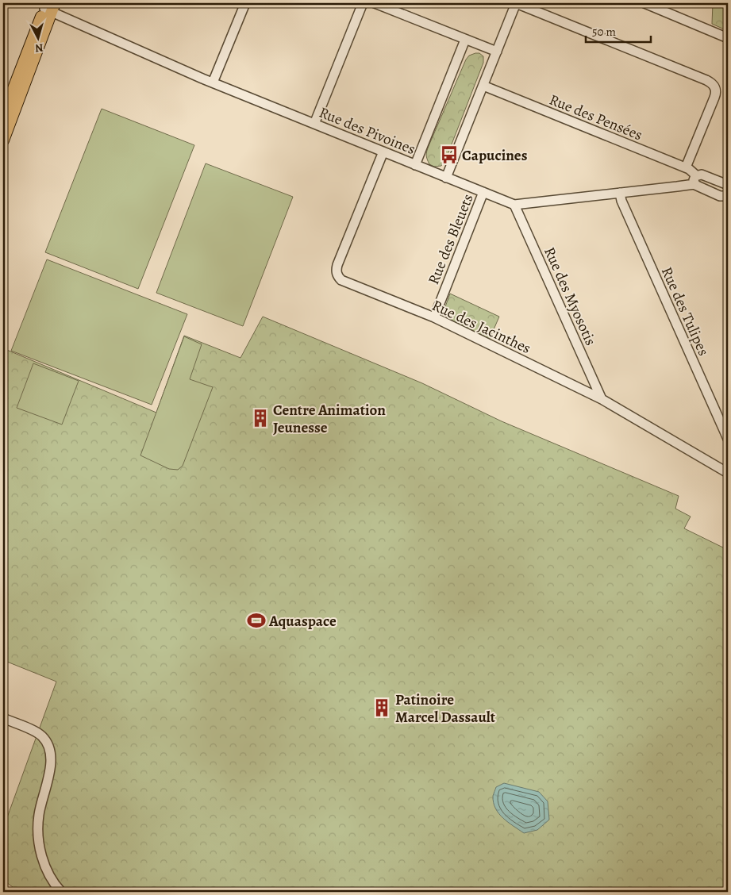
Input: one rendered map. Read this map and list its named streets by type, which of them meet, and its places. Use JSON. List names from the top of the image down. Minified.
{"streets":{"street":["Rue des Pensées","Rue des Pivoines","Rue des Bleuets","Rue des Myosotis","Rue des Tulipes","Rue des Jacinthes"]},"crossings":[["Rue des Pensées","Rue des Pivoines"],["Rue des Pivoines","Rue des Bleuets"],["Rue des Pivoines","Rue des Myosotis"],["Rue des Pivoines","Rue des Tulipes"],["Rue des Pivoines","Rue des Jacinthes"],["Rue des Bleuets","Rue des Jacinthes"],["Rue des Myosotis","Rue des Jacinthes"]],"places":{"bus stop":["Capucines"],"building":["Centre Animation Jeunesse","Patinoire Marcel Dassault"],"sports":["Aquaspace"]},"scale_bar":"50 m","north":"bottom"}
